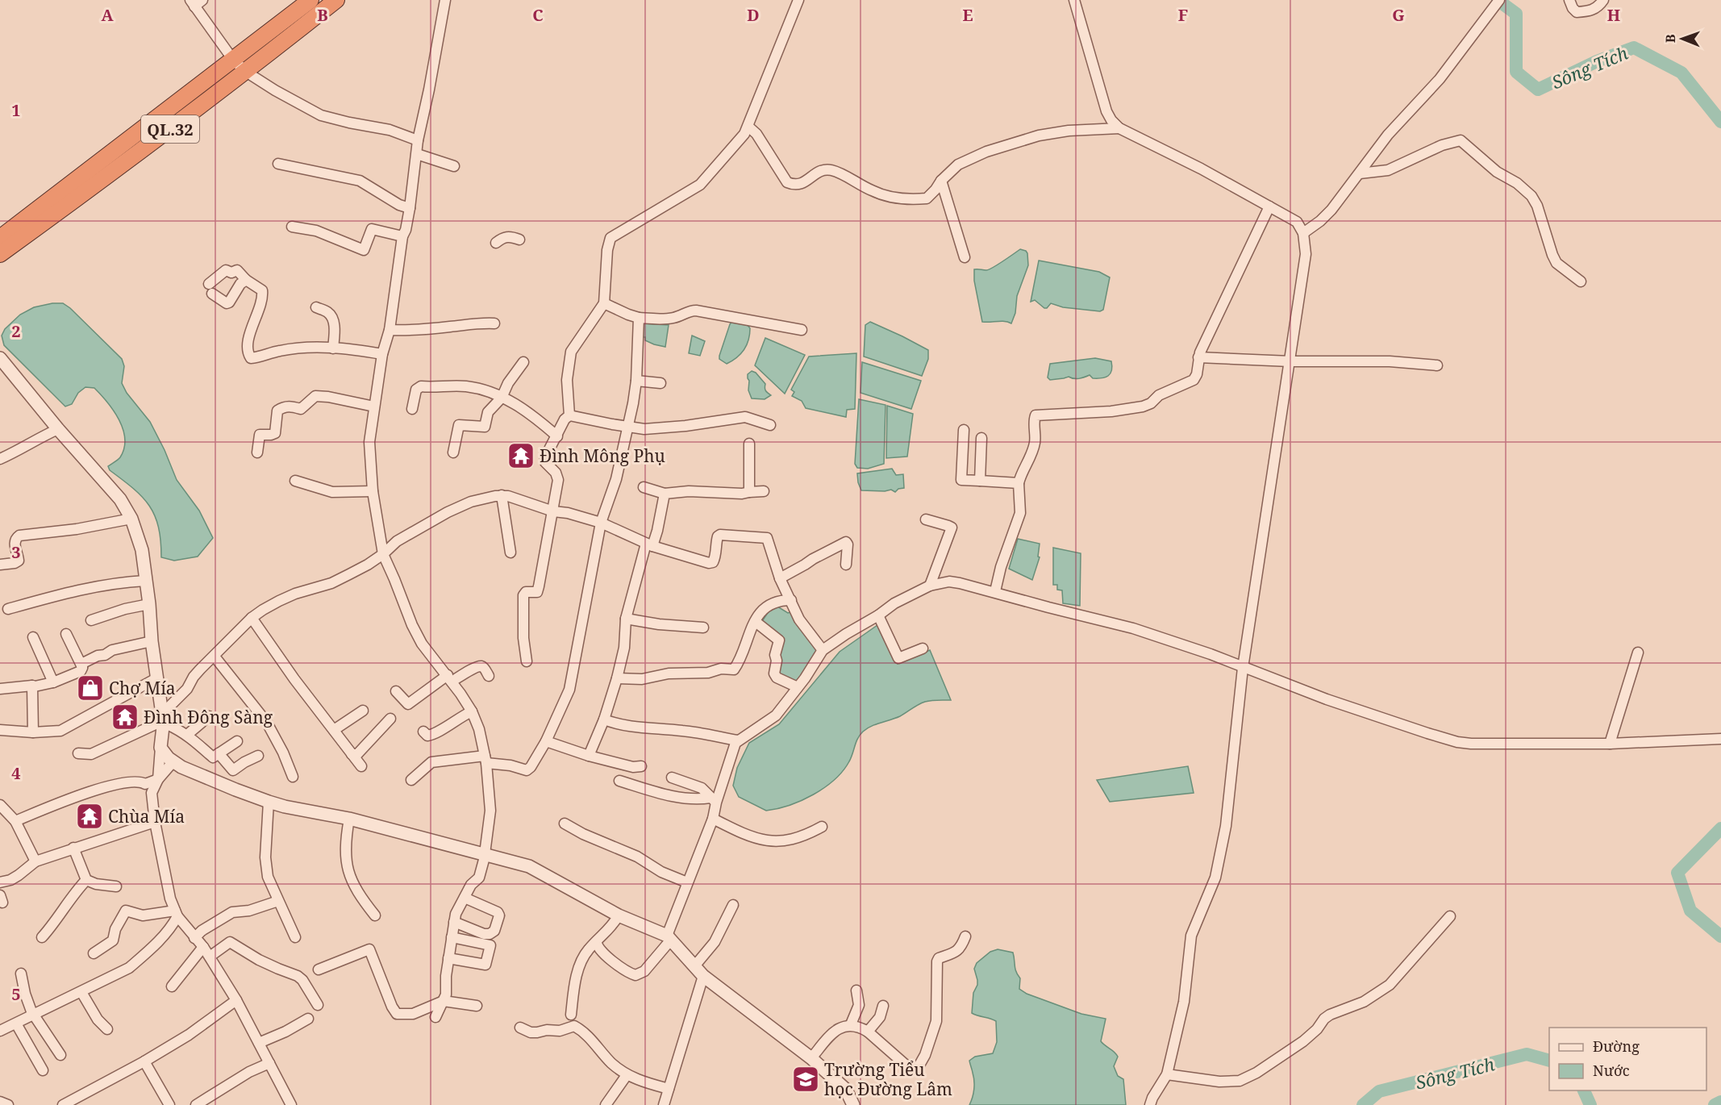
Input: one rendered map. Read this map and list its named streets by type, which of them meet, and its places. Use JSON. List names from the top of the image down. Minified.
{"streets":{"highway":["QL.32"]},"water":["Sông Tích"],"places":{"temple":["Đình Mông Phụ","Đình Đông Sàng","Chùa Mía"],"shop":["Chợ Mía"],"school or university":["Trường Tiểu học Đường Lâm"]},"legend":["Đường","Nước"],"north":"left","grid":{"columns":["A","B","C","D","E","F","G","H"],"rows":["1","2","3","4","5"]}}
